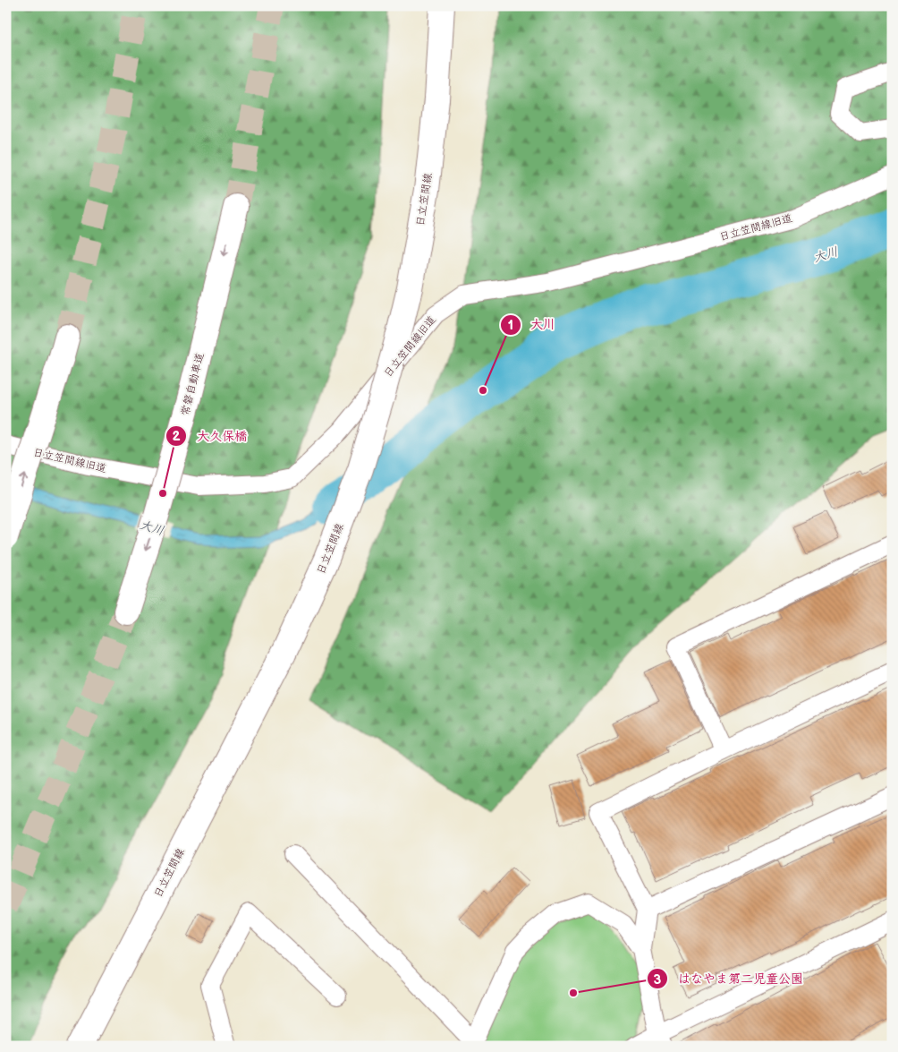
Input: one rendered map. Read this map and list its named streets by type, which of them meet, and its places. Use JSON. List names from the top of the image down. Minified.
{"streets":{"main road":["日立笠間線","常磐自動車道"],"street":["日立笠間線旧道"]},"water":["大川"],"places":["大川","大久保橋","はなやま第二児童公園"]}
